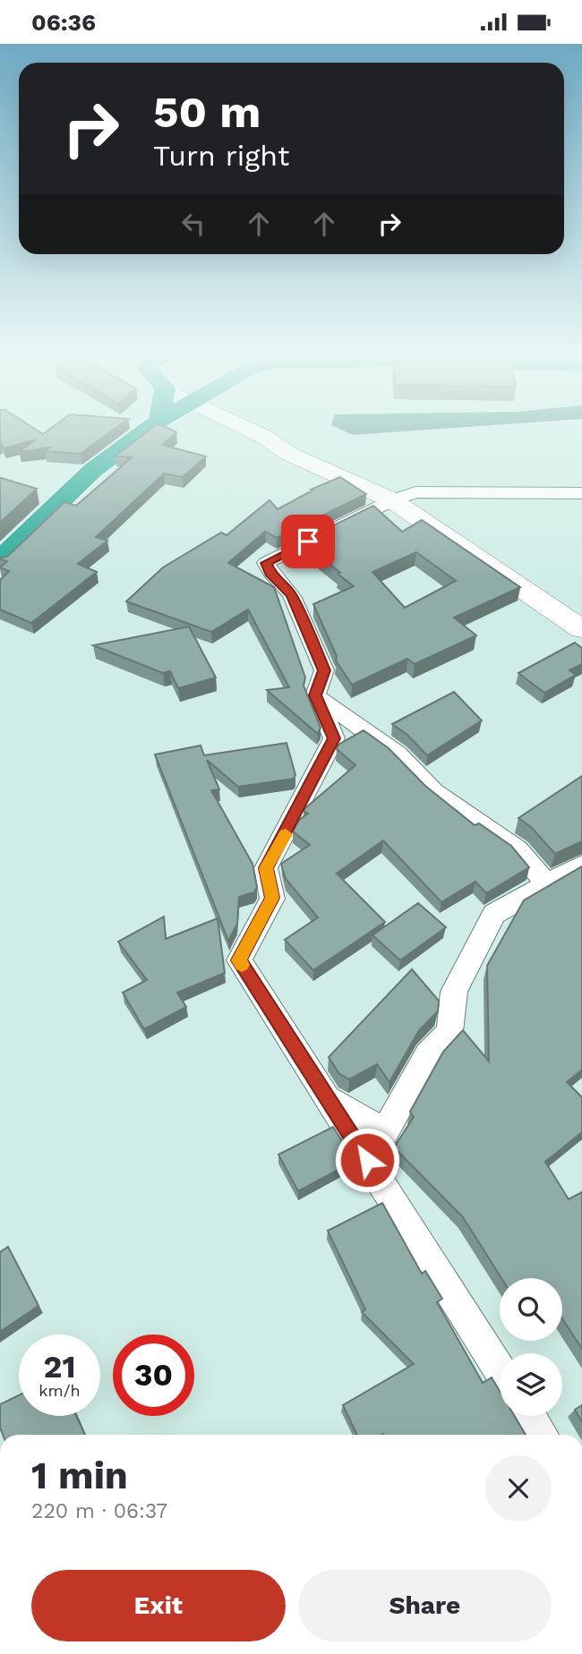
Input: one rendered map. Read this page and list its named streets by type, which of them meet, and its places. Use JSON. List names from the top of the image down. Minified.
{"page":{"status":"06:36","turn":["50 m","Turn right"],"speed":"21 km/h","limit":"30","heading":["1 min","220 m · 06:37"],"buttons":["Exit","Share"]}}
